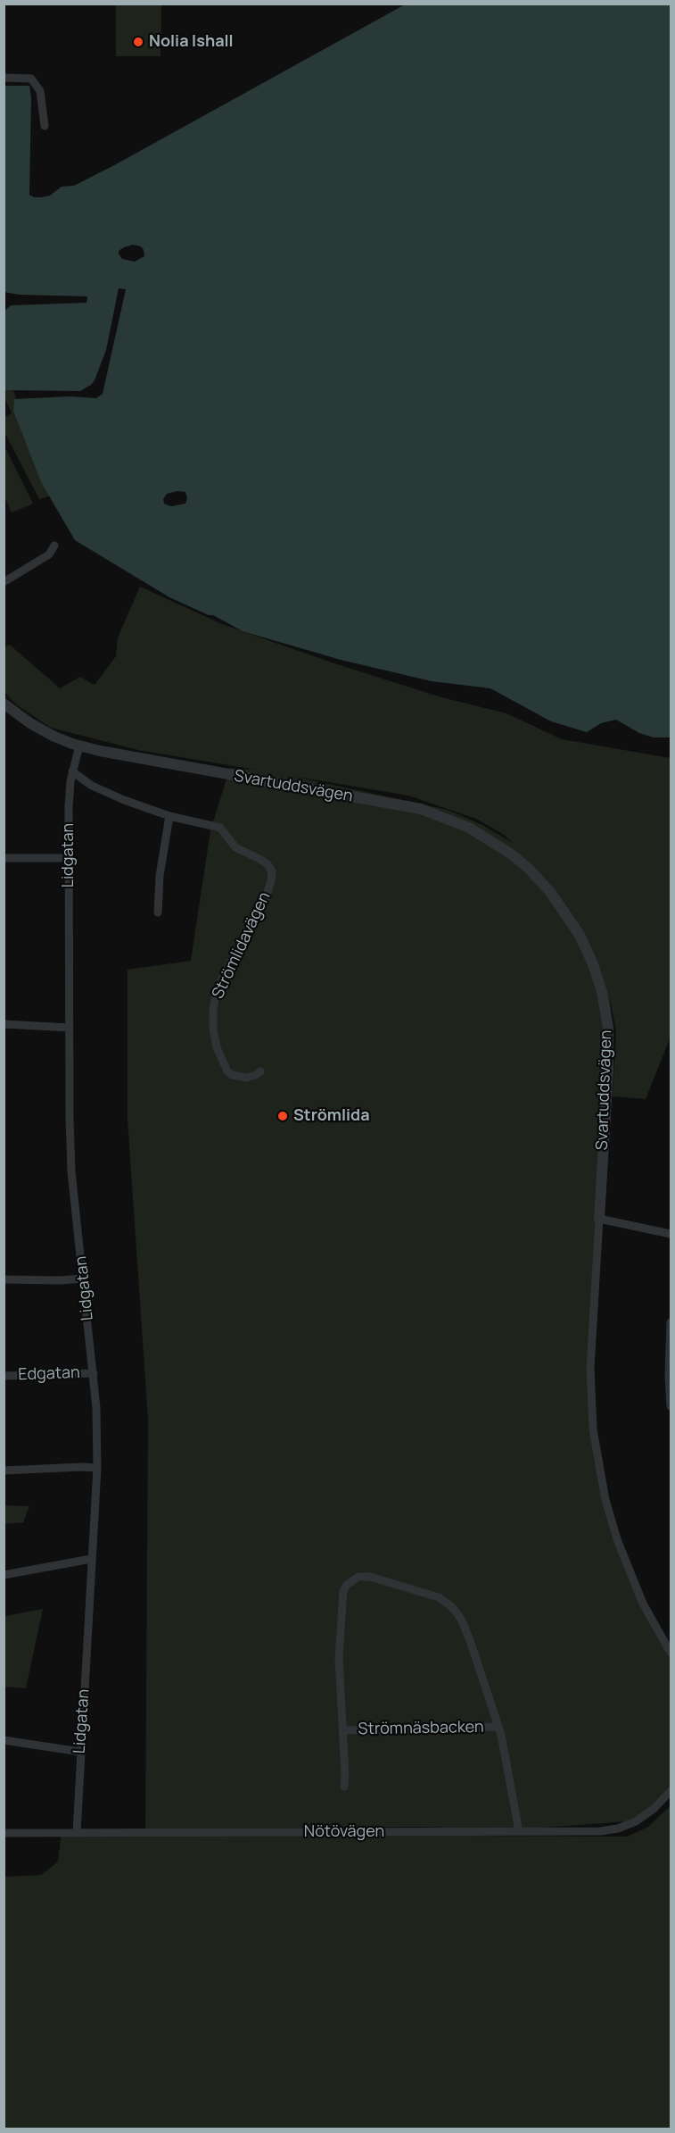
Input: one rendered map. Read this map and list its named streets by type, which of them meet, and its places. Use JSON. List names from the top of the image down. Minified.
{"streets":{"street":["Svartuddsvägen","Lidgatan","Strömlidavägen","Edgatan","Strömnäsbacken","Nötövägen"]},"crossings":[["Svartuddsvägen","Lidgatan"],["Lidgatan","Strömlidavägen"],["Lidgatan","Edgatan"],["Lidgatan","Nötövägen"],["Strömnäsbacken","Nötövägen"]],"places":["Nolia Ishall","Strömlida"]}
